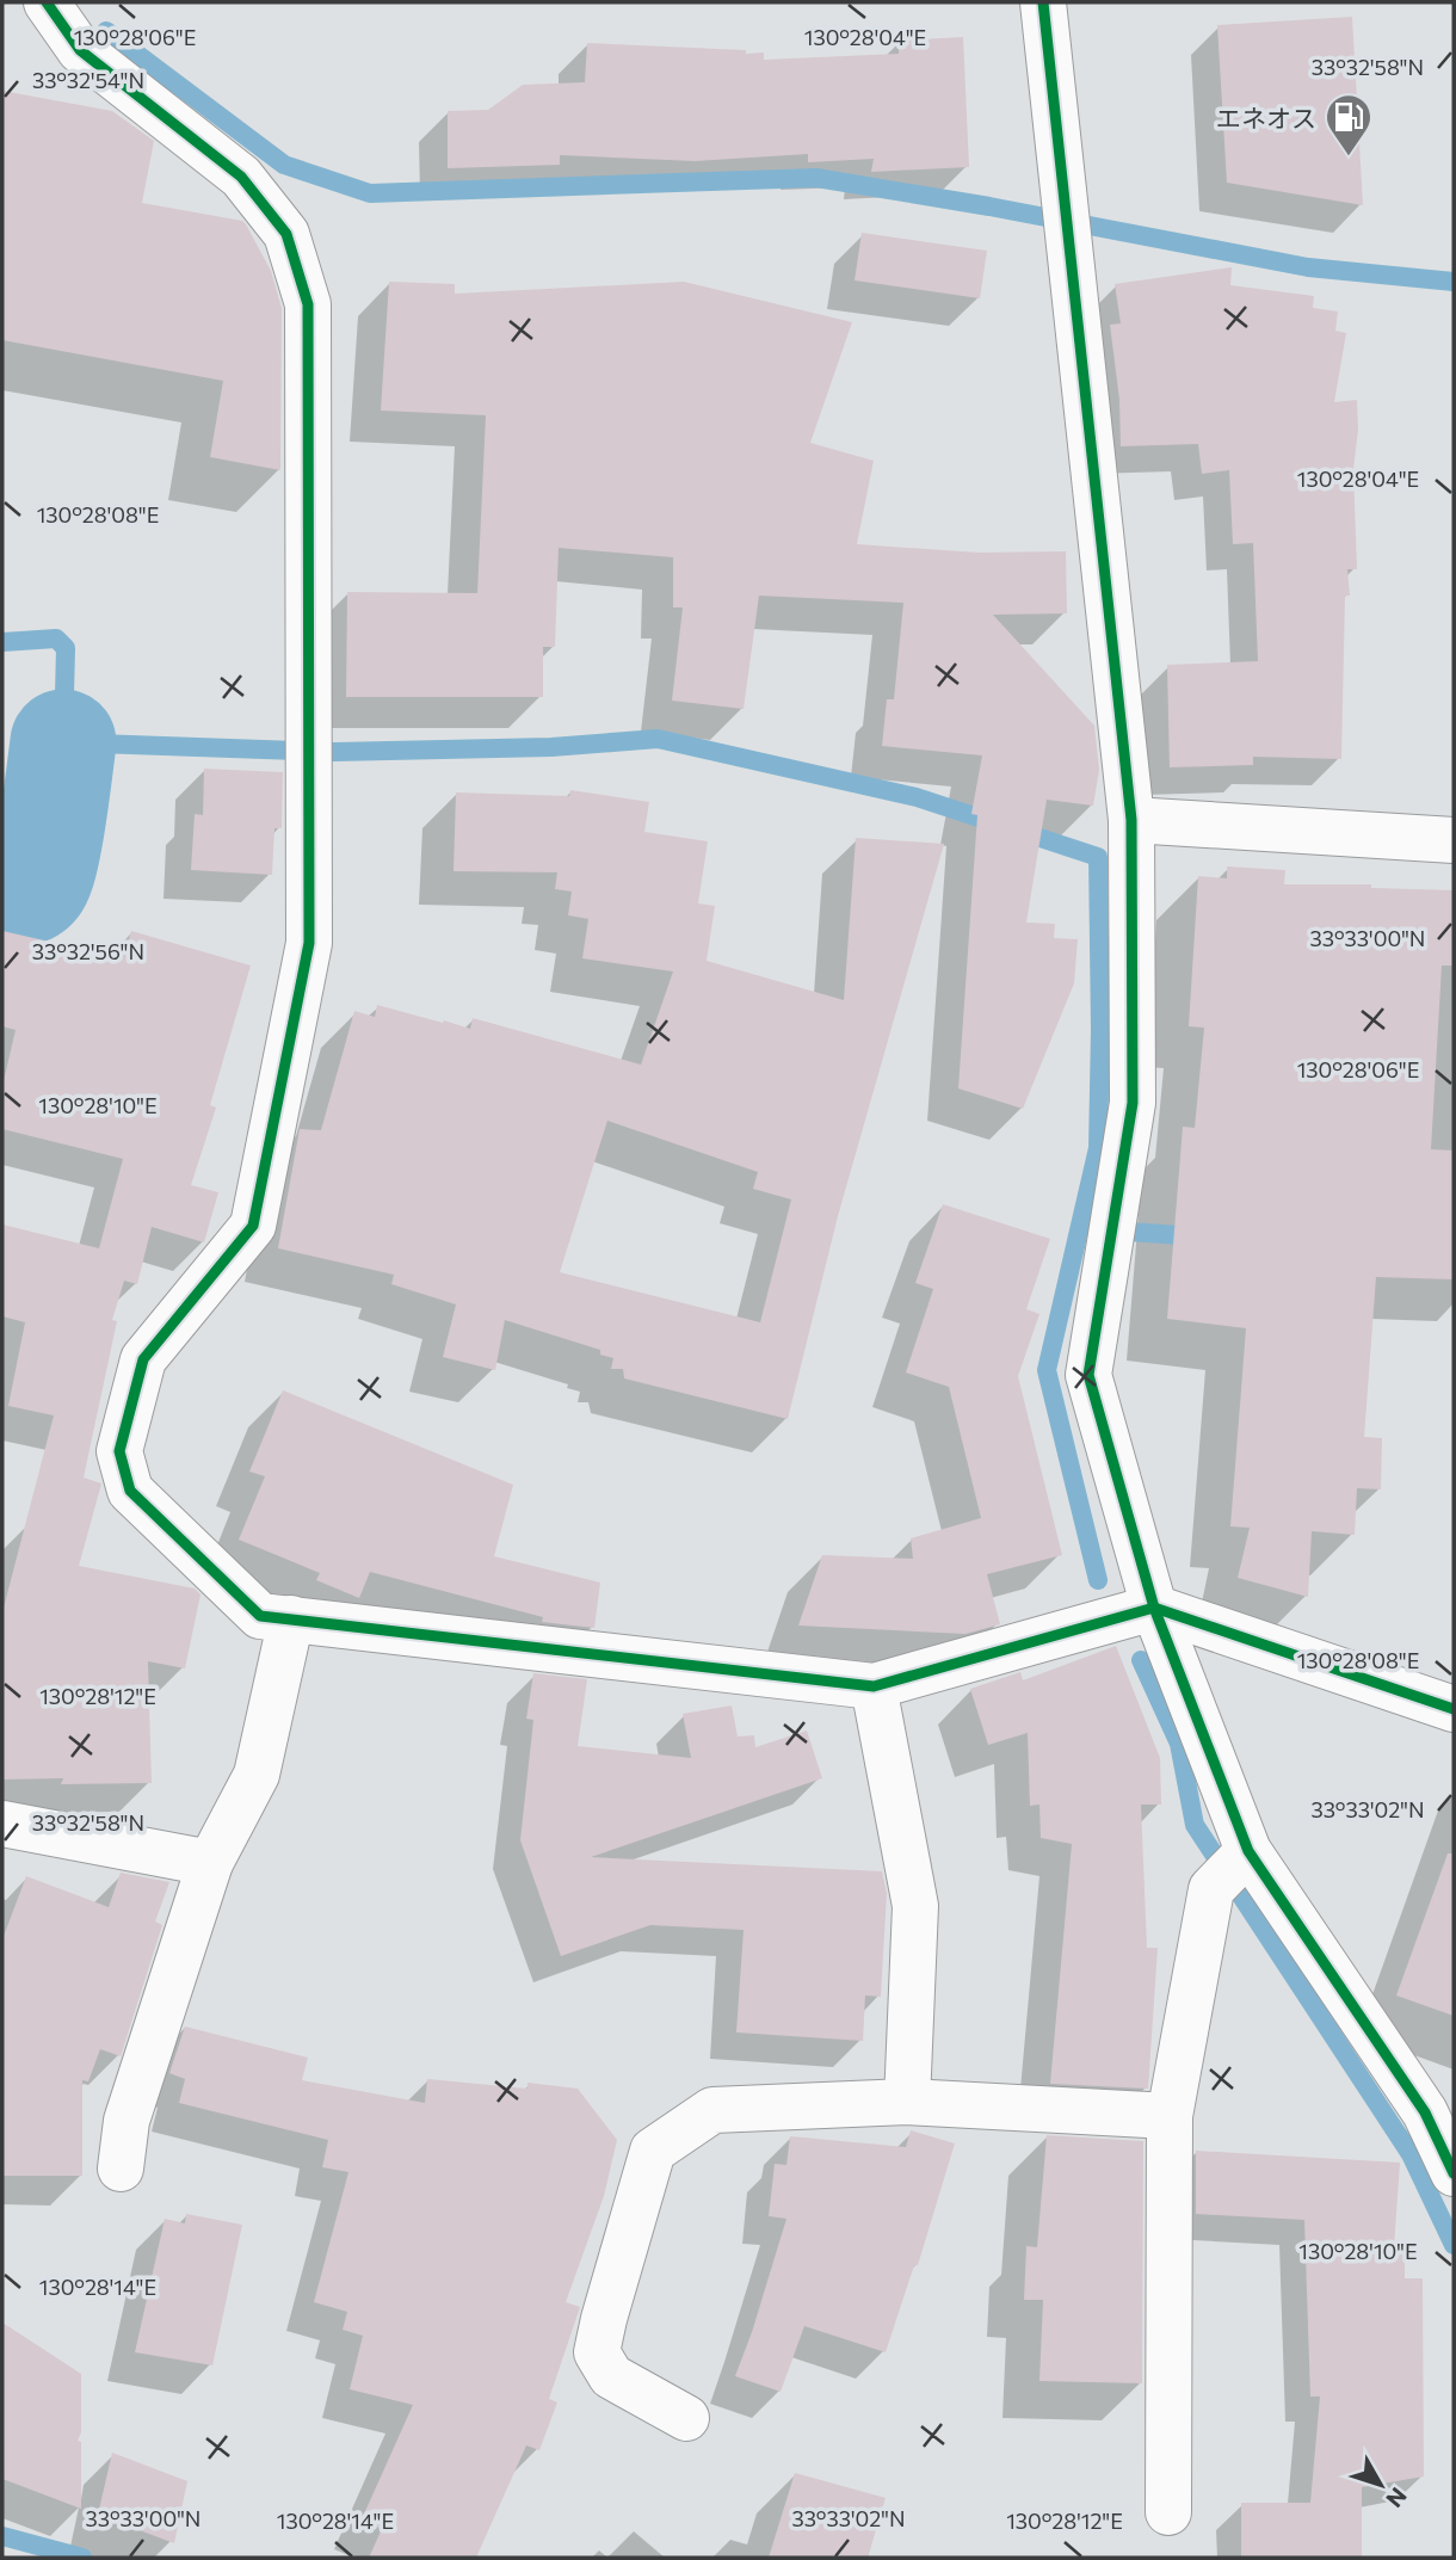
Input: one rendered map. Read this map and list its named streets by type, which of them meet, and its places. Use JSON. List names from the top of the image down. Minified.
{"places":{"fuel station":["エネオス"]},"north":"bottom right","coordinates":["130°28'06\"E","130°28'04\"E","33°32'58\"N","33°32'54\"N","130°28'08\"E","33°33'00\"N","33°32'56\"N","130°28'10\"E","130°28'12\"E","33°33'02\"N","130°28'14\"E"]}
